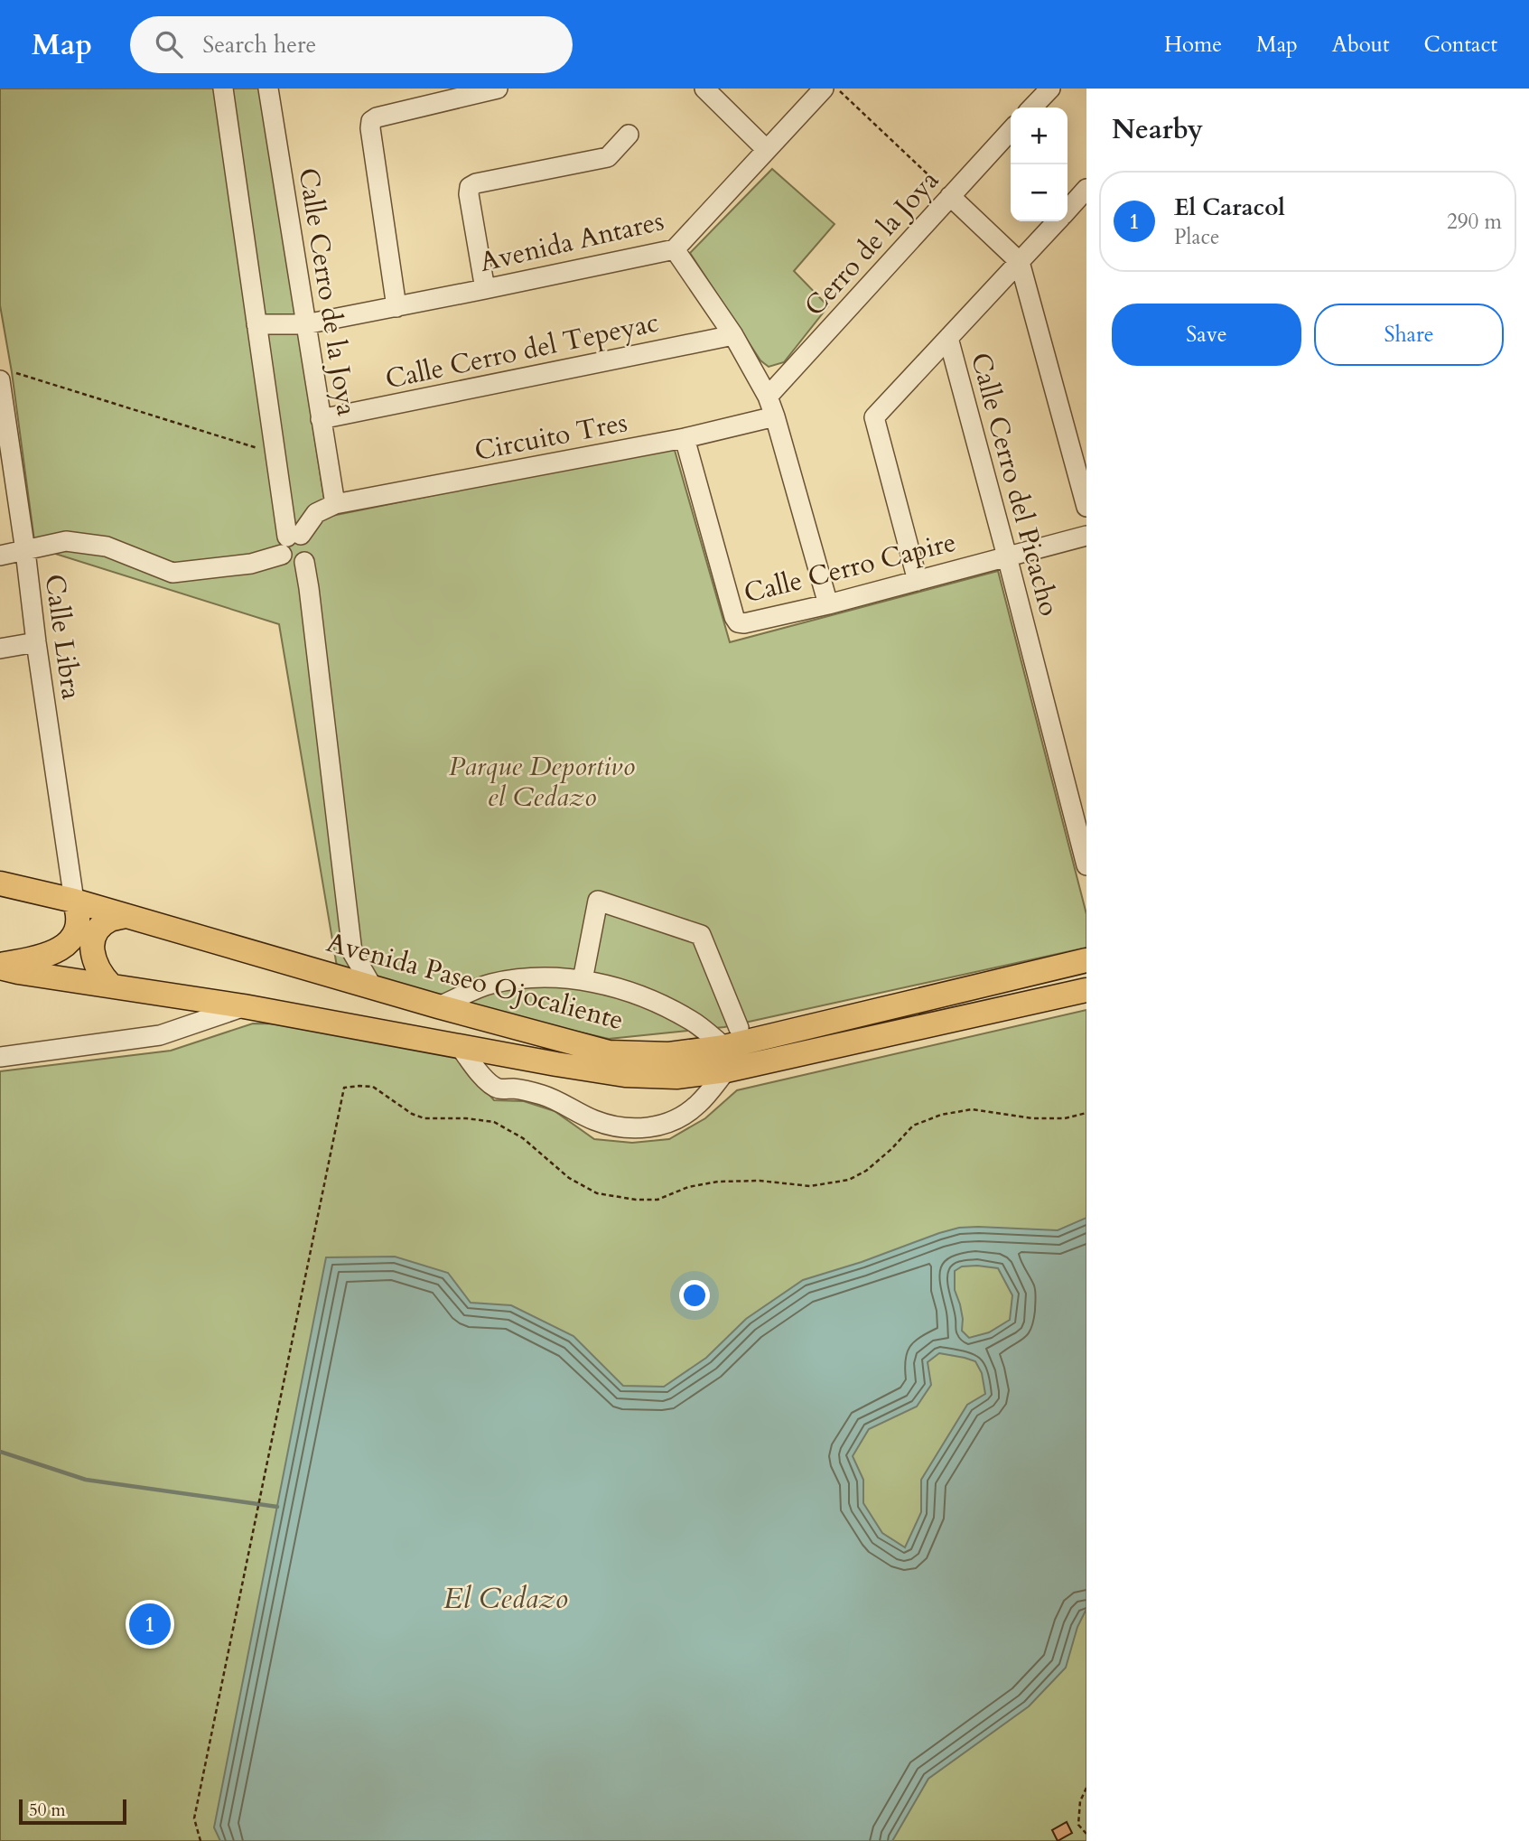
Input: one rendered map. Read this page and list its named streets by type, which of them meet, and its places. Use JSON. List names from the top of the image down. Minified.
{"streets":{"main road":["Avenida Paseo Ojocaliente"],"street":["Avenida Antares","Cerro de la Joya","Calle Cerro de la Joya","Calle Cerro del Tepeyac","Circuito Tres","Calle Cerro del Picacho","Calle Cerro Capire","Calle Libra"]},"crossings":[["Avenida Antares","Calle Cerro de la Joya"],["Calle Cerro de la Joya","Calle Cerro del Tepeyac"],["Calle Cerro de la Joya","Circuito Tres"],["Circuito Tres","Calle Cerro Capire"],["Calle Cerro del Picacho","Calle Cerro Capire"],["Calle Libra","Avenida Paseo Ojocaliente"]],"water":["El Cedazo"],"parks":["Parque Deportivo el Cedazo"],"scale_bar":"50 m","page":{"header":"Map","search":"Search here","nav":["Home","Map","About","Contact"],"heading":"Nearby","map_buttons":["+","−"],"list":[{"mark":"1","name":"El Caracol","note":"Place","value":"290 m"}],"buttons":["Save","Share"],"pins":"1","scale":"50 m"}}
